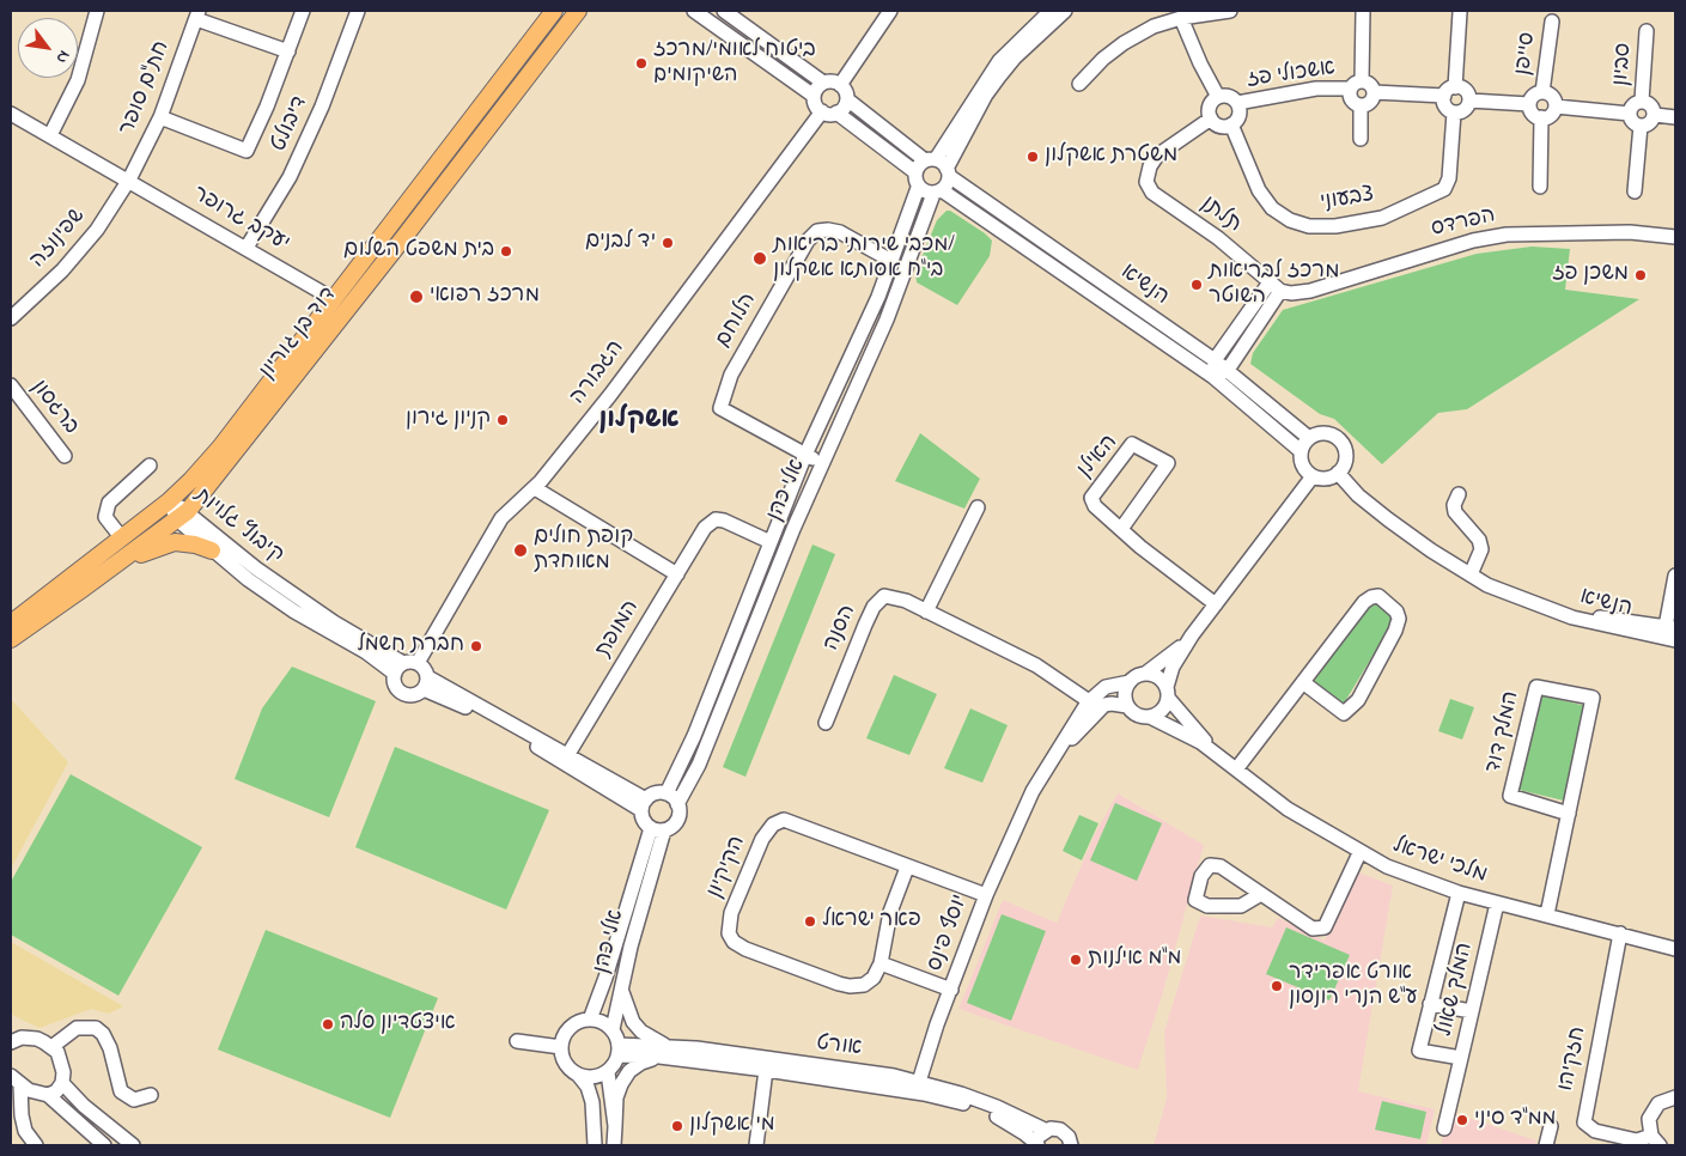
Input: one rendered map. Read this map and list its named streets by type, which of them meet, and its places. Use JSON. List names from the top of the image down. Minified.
{"streets":{"main road":["דוד בן גוריון"],"street":["סייפן","סביון","אשכולי פז","חת\"ם סופר","דיבולט","צבעוני","תלתן","יעקב גרופר","הפרדס","שפינוזה","הנשיא","הלוחם","הגבורה","ברגסון","האילן","אלי כהן","קיבוץ גלויות","הסנה","המופת","המלך דוד","מלכי ישראל","הקיקיון","יוסף פינס","המלך שאול","אורט","חזקיהו"]},"crossings":[["אשכולי פז","צבעוני"],["אשכולי פז","תלתן"],["חת\"ם סופר","יעקב גרופר"],["חת\"ם סופר","שפינוזה"],["דיבולט","יעקב גרופר"],["צבעוני","תלתן"],["תלתן","הפרדס"],["יעקב גרופר","שפינוזה"],["יעקב גרופר","דוד בן גוריון"],["הנשיא","אלי כהן"],["הלוחם","אלי כהן"],["דוד בן גוריון","קיבוץ גלויות"],["הגבורה","קיבוץ גלויות"],["אלי כהן","המופת"],["אלי כהן","אורט"],["הסנה","יוסף פינס"],["המלך דוד","מלכי ישראל"],["מלכי ישראל","יוסף פינס"],["מלכי ישראל","המלך שאול"],["מלכי ישראל","חזקיהו"],["הקיקיון","יוסף פינס"],["יוסף פינס","אורט"]],"districts":["אשקלון"],"places":["ביטוח לאומי/מרכז השיקומים","משטרת אשקלון","יד לבנים","בית משפט השלום","מכבי שירותי בריאות/ בי\"ח אסותא אשקלון","משכן פז","מרכז לבריאות השוטר","מרכז רפואי","קניון גירון","קופת חולים מאוחדת","חברת חשמל","פאר ישראל","מ\"מ אילנות","אורט אפרידר ע\"ש הנרי רונסון","איצטדיון סלה","ממ\"ד סיני","מי אשקלון"],"north":"bottom right"}
